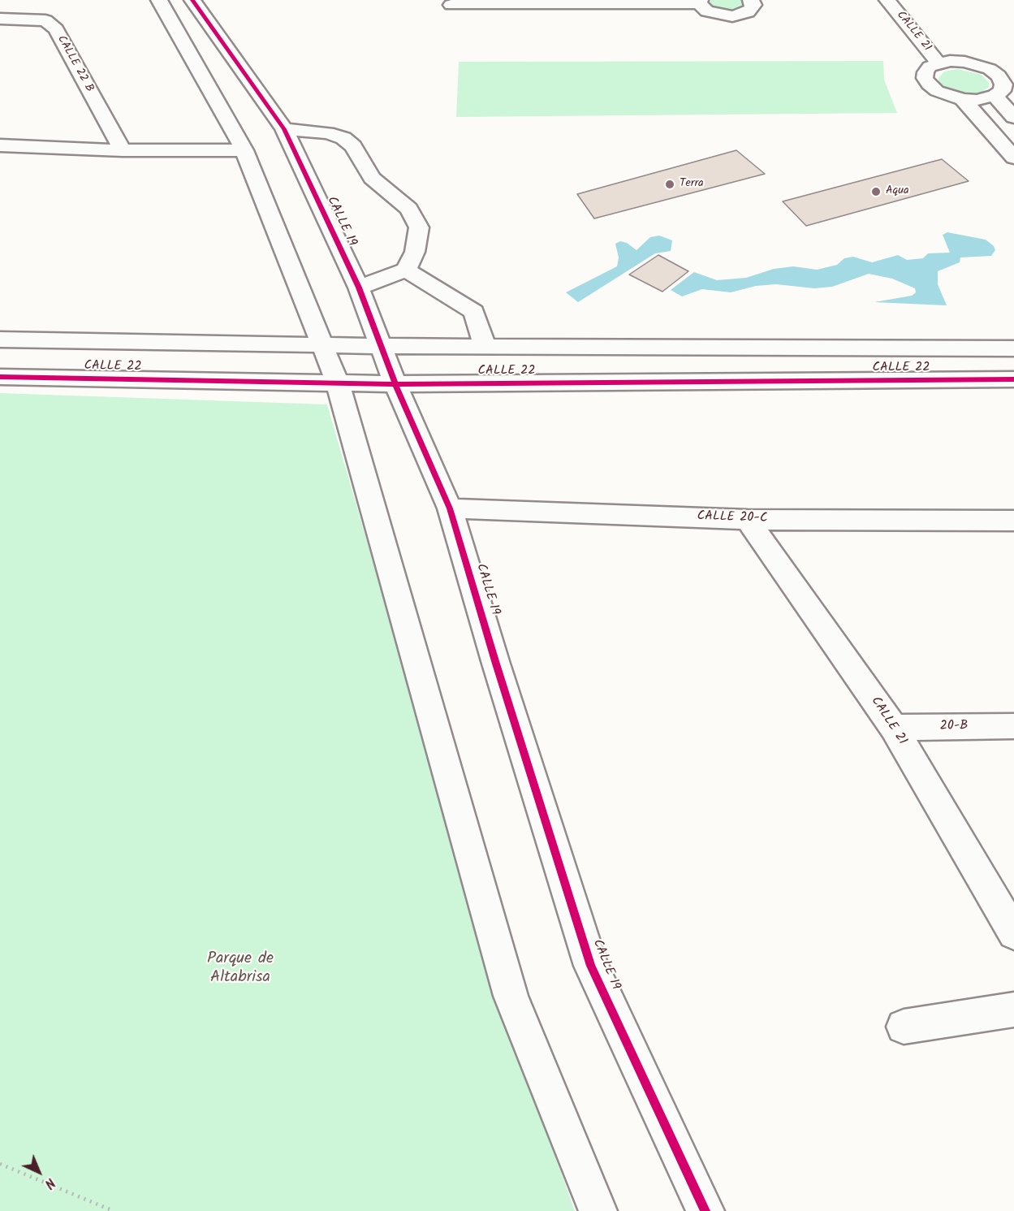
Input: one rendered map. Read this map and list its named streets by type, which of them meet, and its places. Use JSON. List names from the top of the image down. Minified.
{"streets":{"street":["CALLE 21","CALLE 22 B","CALLE 19","CALLE 22","CALLE 20-C","20-B"]},"crossings":[["CALLE 21","CALLE 20-C"],["CALLE 21","20-B"],["CALLE 19","CALLE 22"],["CALLE 19","CALLE 20-C"]],"parks":["Parque de Altabrisa"],"places":["Terra","Aqua"],"north":"bottom right"}
